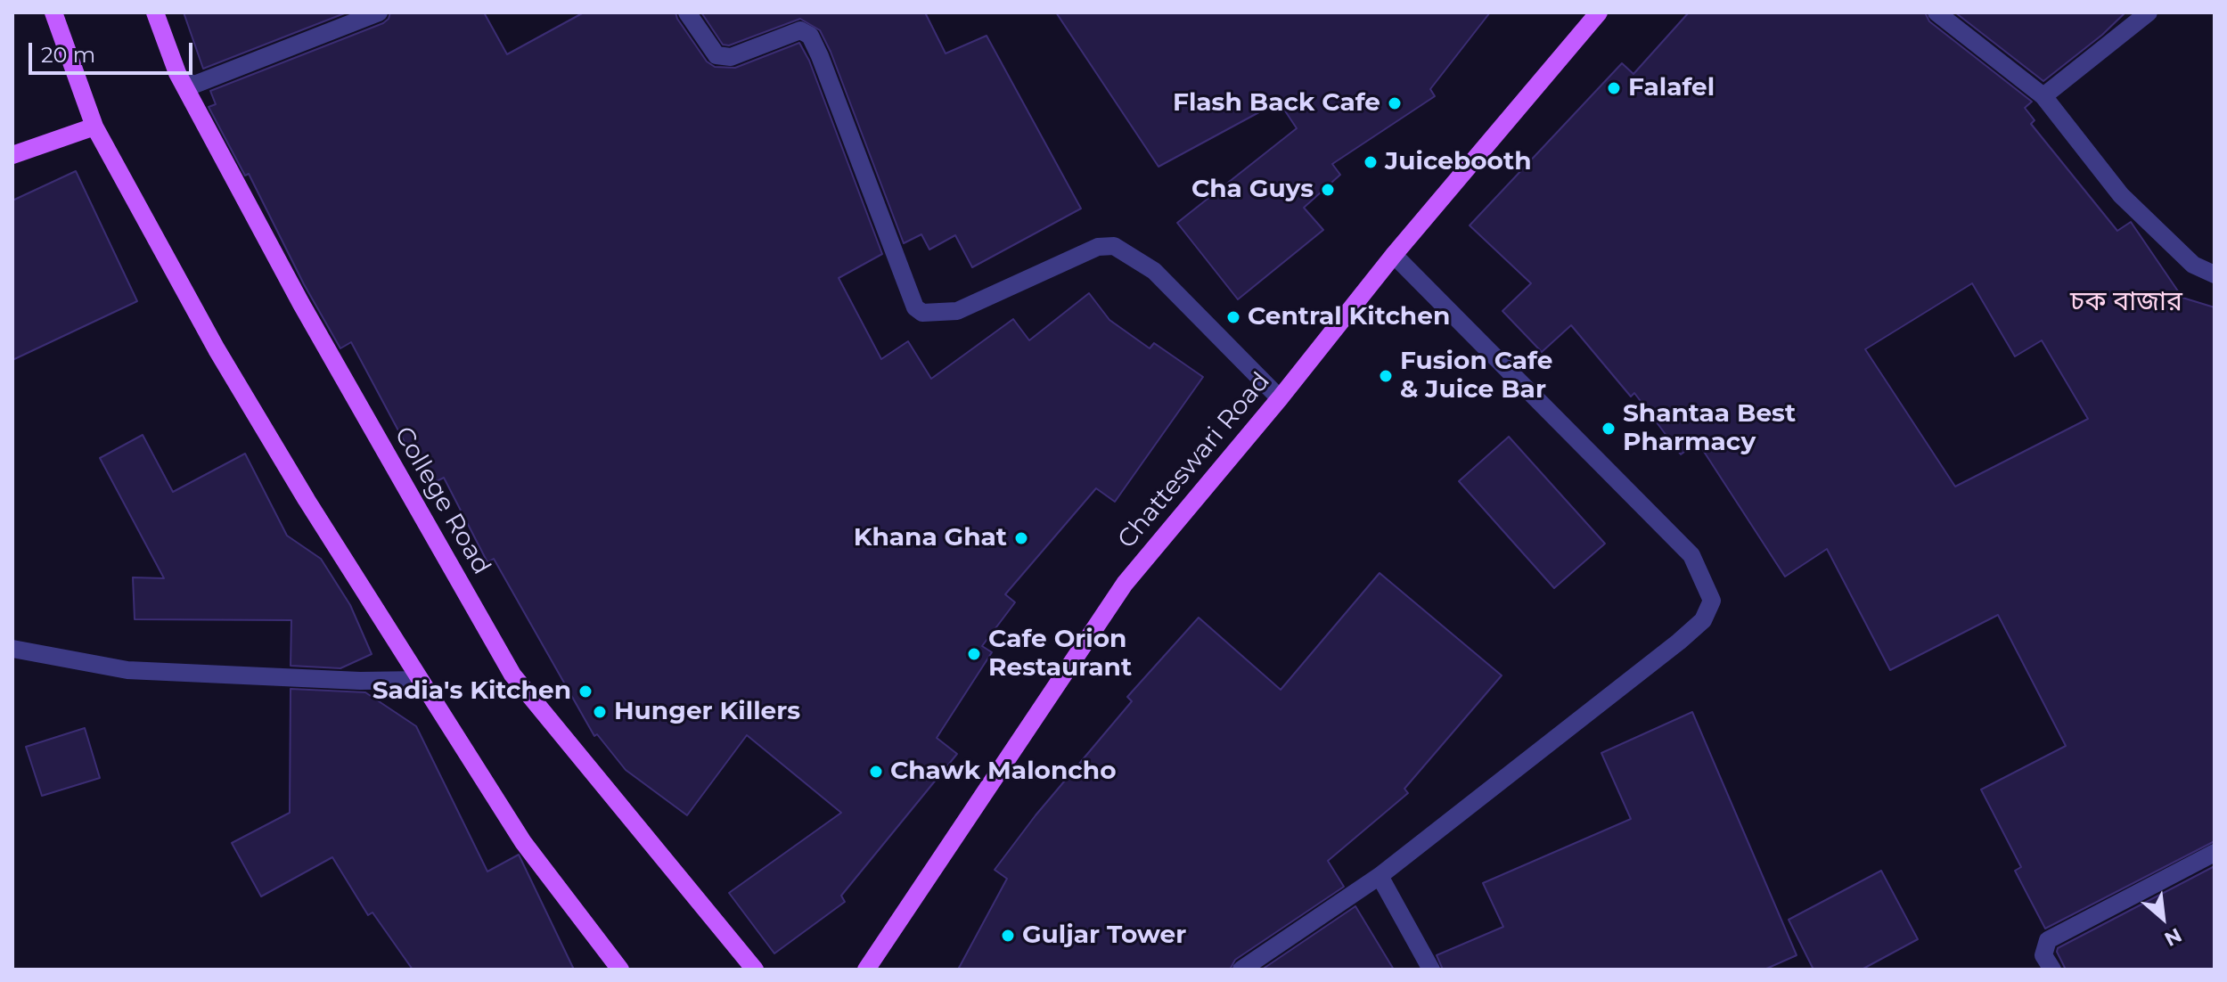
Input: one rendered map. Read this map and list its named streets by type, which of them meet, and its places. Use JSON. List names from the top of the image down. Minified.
{"streets":{"main road":["Chatteswari Road","College Road"]},"districts":["চক বাজার"],"places":["Falafel","Flash Back Cafe","Juicebooth","Cha Guys","Central Kitchen","Fusion Cafe & Juice Bar","Shantaa Best Pharmacy","Khana Ghat","Cafe Orion Restaurant","Sadia's Kitchen","Hunger Killers","Chawk Maloncho","Guljar Tower"],"scale_bar":"20 m","north":"bottom right"}
